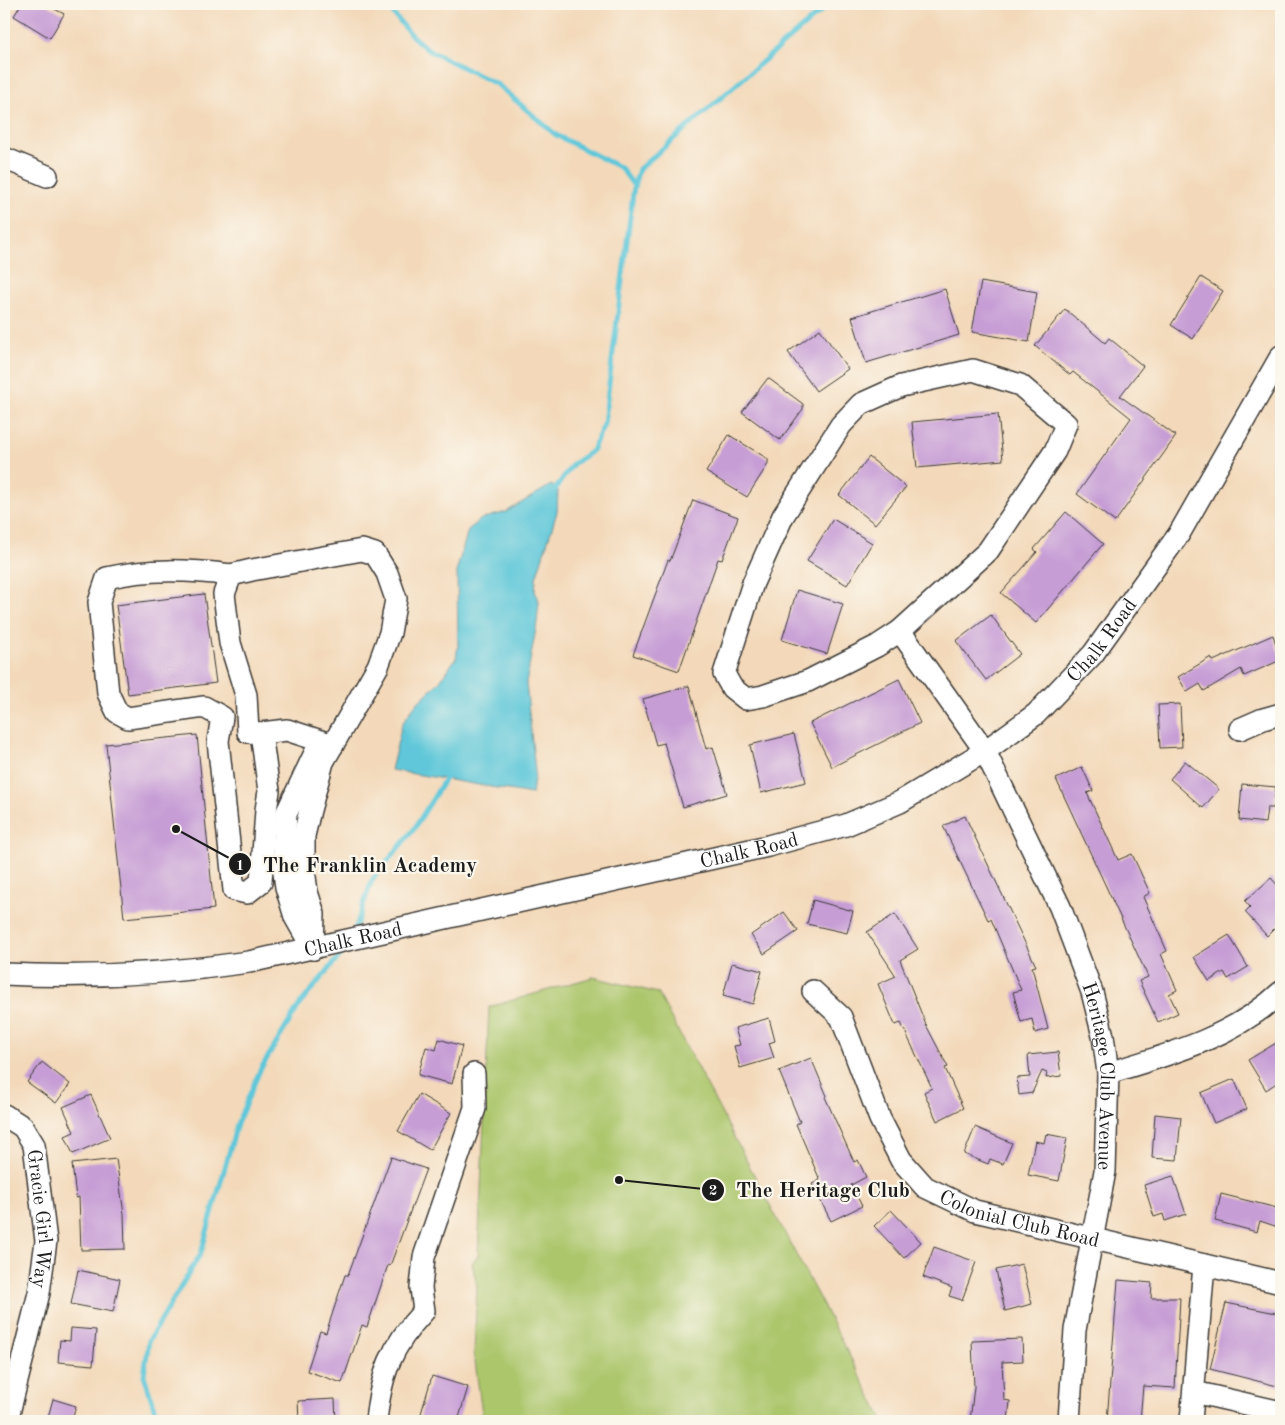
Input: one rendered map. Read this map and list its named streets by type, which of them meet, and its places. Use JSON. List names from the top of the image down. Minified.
{"streets":{"street":["Chalk Road","Heritage Club Avenue","Colonial Club Road","Gracie Girl Way"]},"crossings":[["Chalk Road","Heritage Club Avenue"],["Heritage Club Avenue","Colonial Club Road"]],"places":["The Franklin Academy","The Heritage Club"]}
